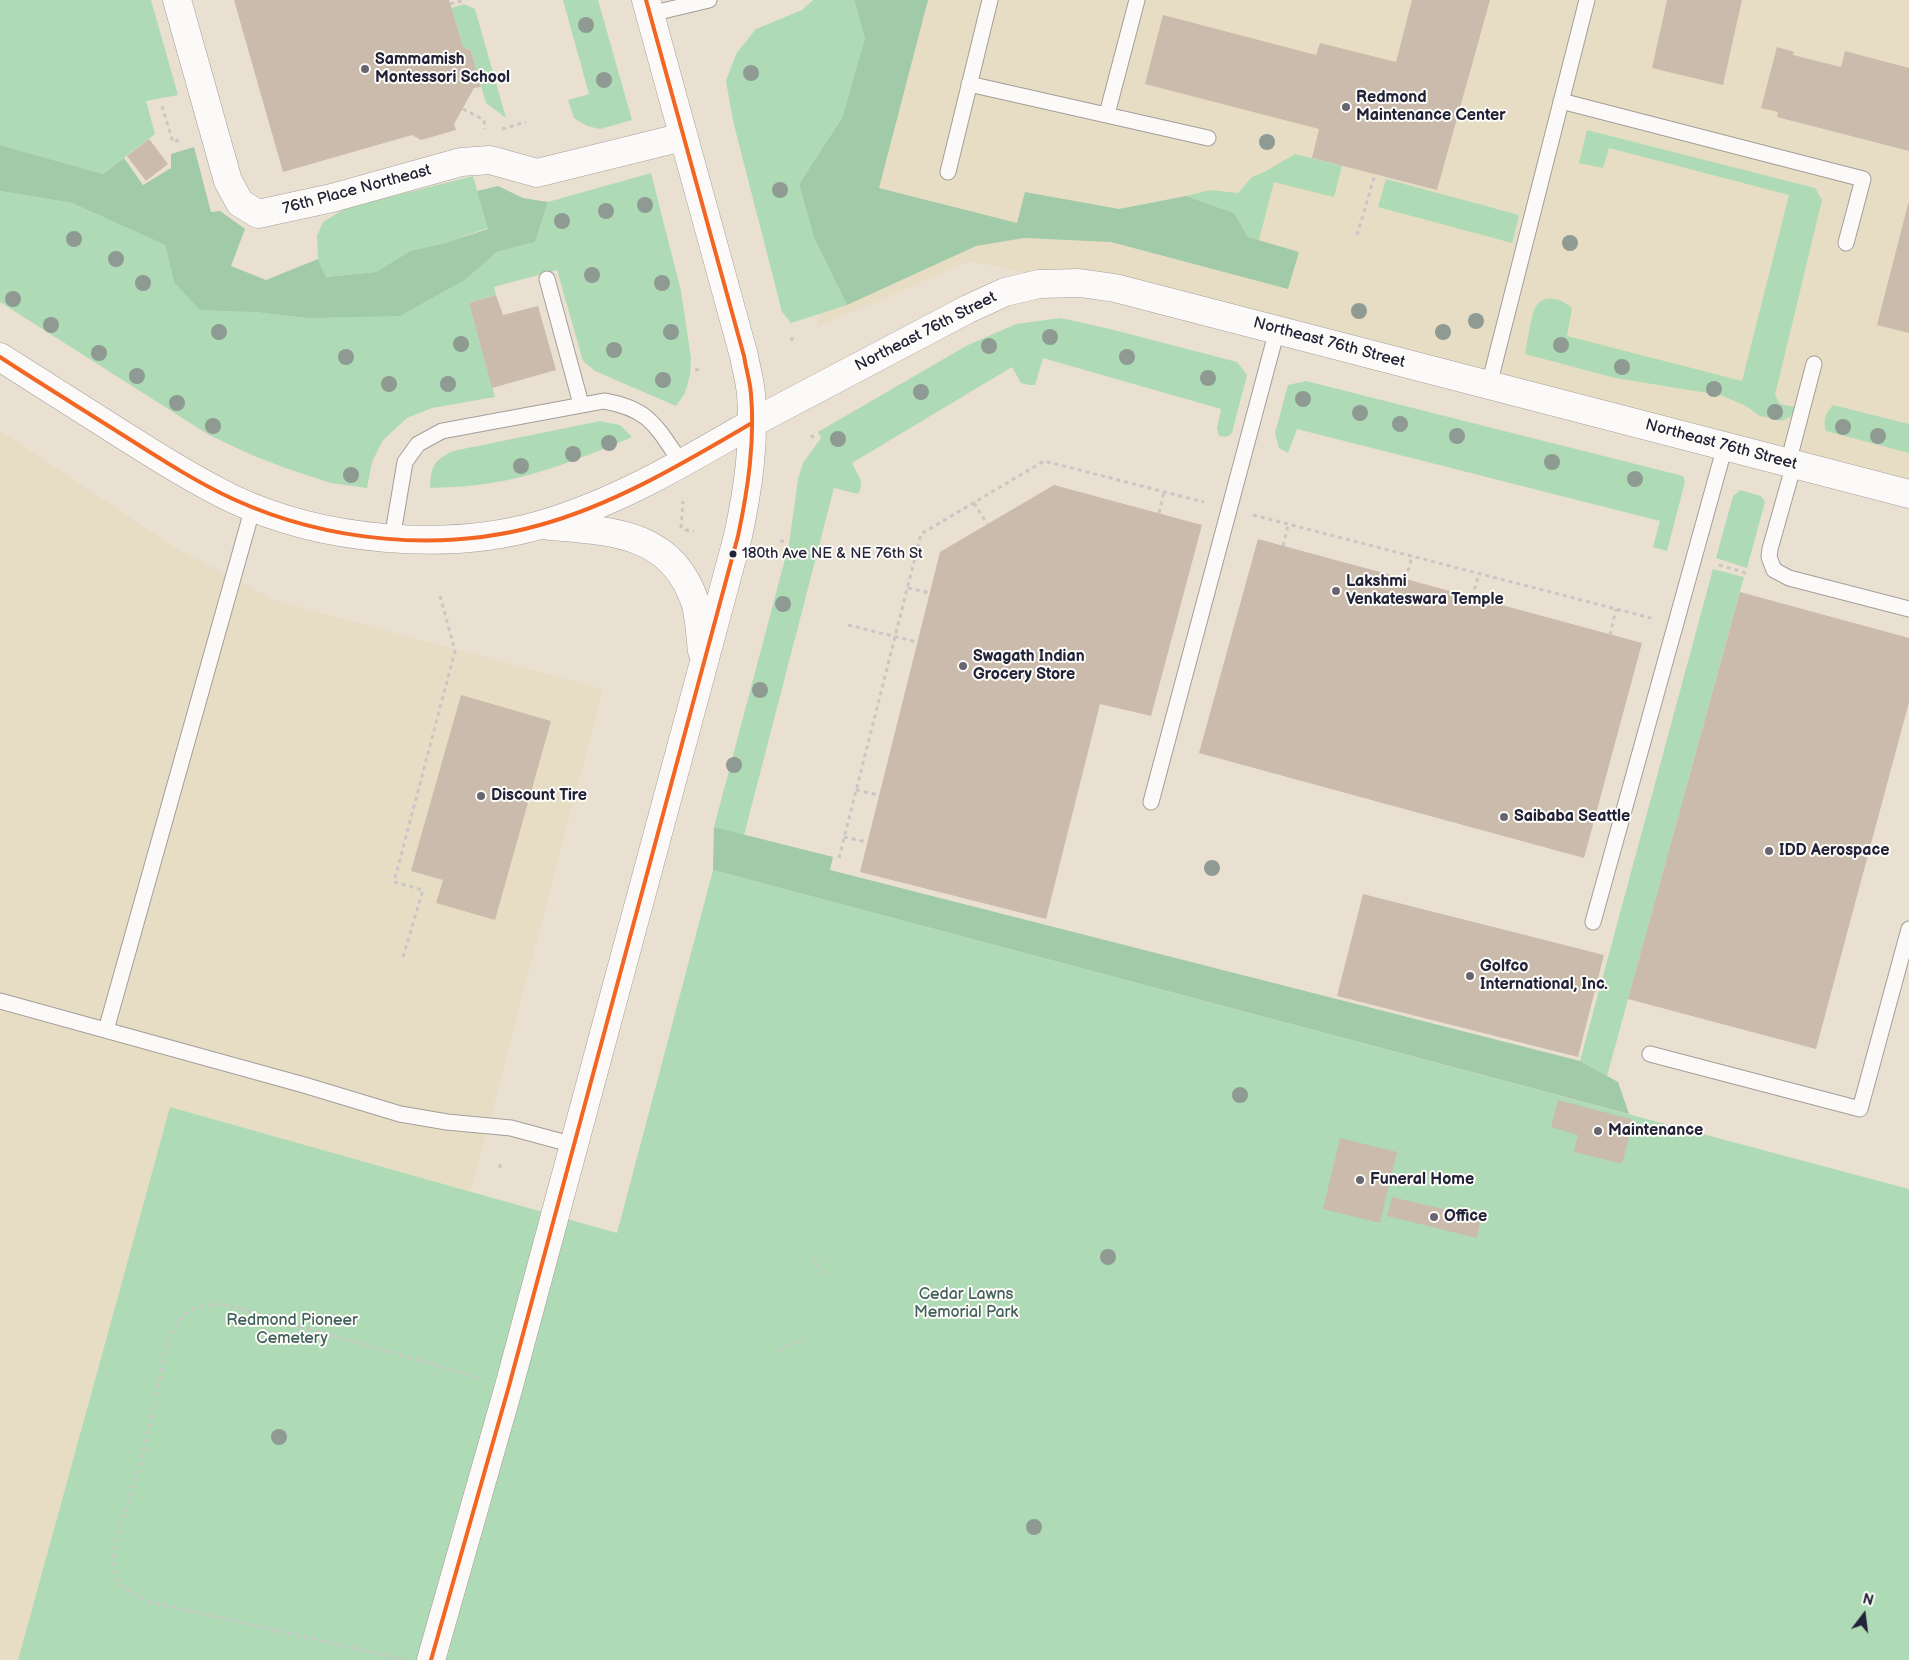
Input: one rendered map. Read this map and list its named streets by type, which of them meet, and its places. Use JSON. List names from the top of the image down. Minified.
{"streets":{"street":["76th Place Northeast","Northeast 76th Street"]},"parks":["Cedar Lawns Memorial Park","Redmond Pioneer Cemetery"],"places":["Sammamish Montessori School","Redmond Maintenance Center","180th Ave NE & NE 76th St","Lakshmi Venkateswara Temple","Swagath Indian Grocery Store","Discount Tire","Saibaba Seattle","IDD Aerospace","Golfco International, Inc.","Maintenance","Funeral Home","Office"],"north":"top"}
